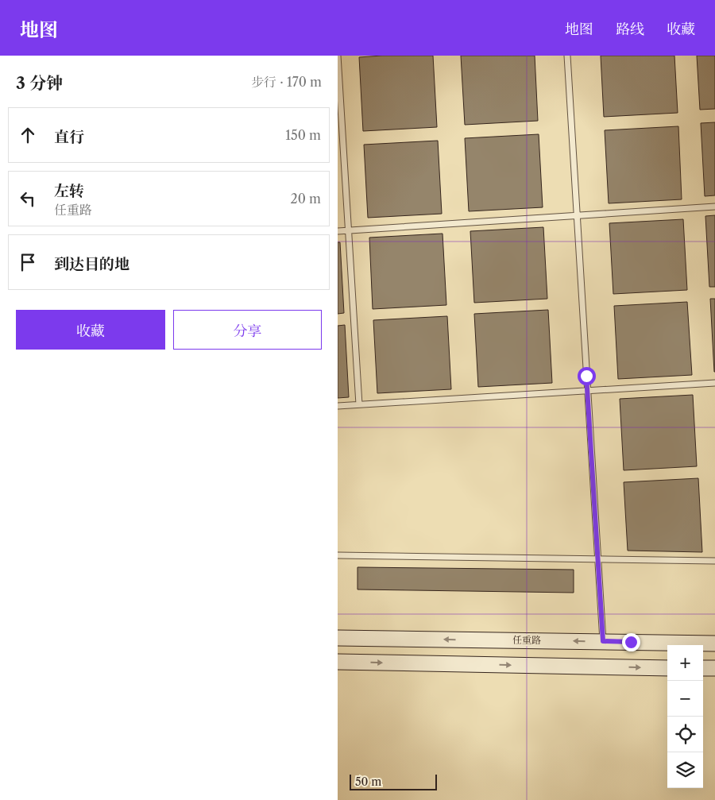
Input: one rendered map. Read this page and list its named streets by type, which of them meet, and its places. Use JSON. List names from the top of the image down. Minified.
{"streets":{"main road":["任重路"]},"scale_bar":"50 m","page":{"header":"地图","nav":["地图","路线","收藏"],"heading":["3 分钟","步行 · 170 m"],"list":[["直行","150 m"],["左转","任重路","20 m"],"到达目的地"],"buttons":["收藏","分享"],"map_buttons":["+","−"],"scale":"50 m"}}
